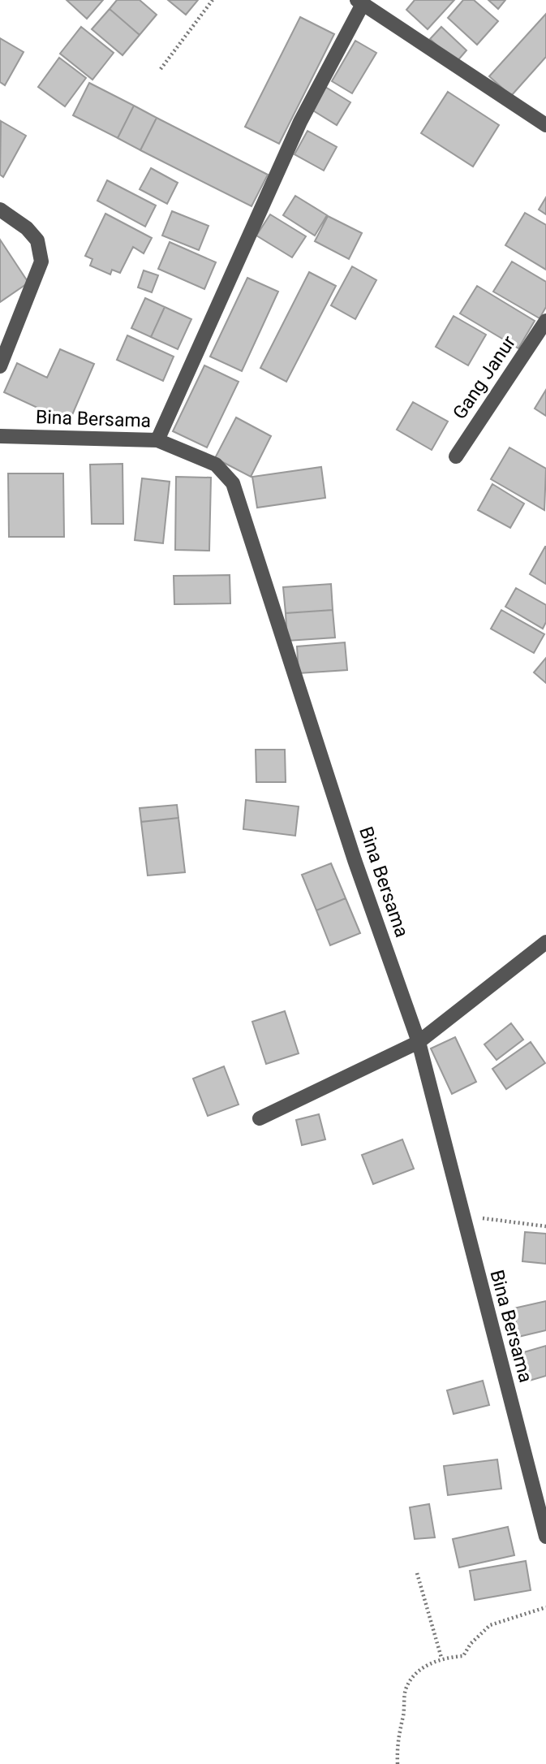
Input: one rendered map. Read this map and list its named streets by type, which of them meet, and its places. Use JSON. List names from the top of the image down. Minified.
{"streets":{"street":["Gang Janur","Bina Bersama"]}}
